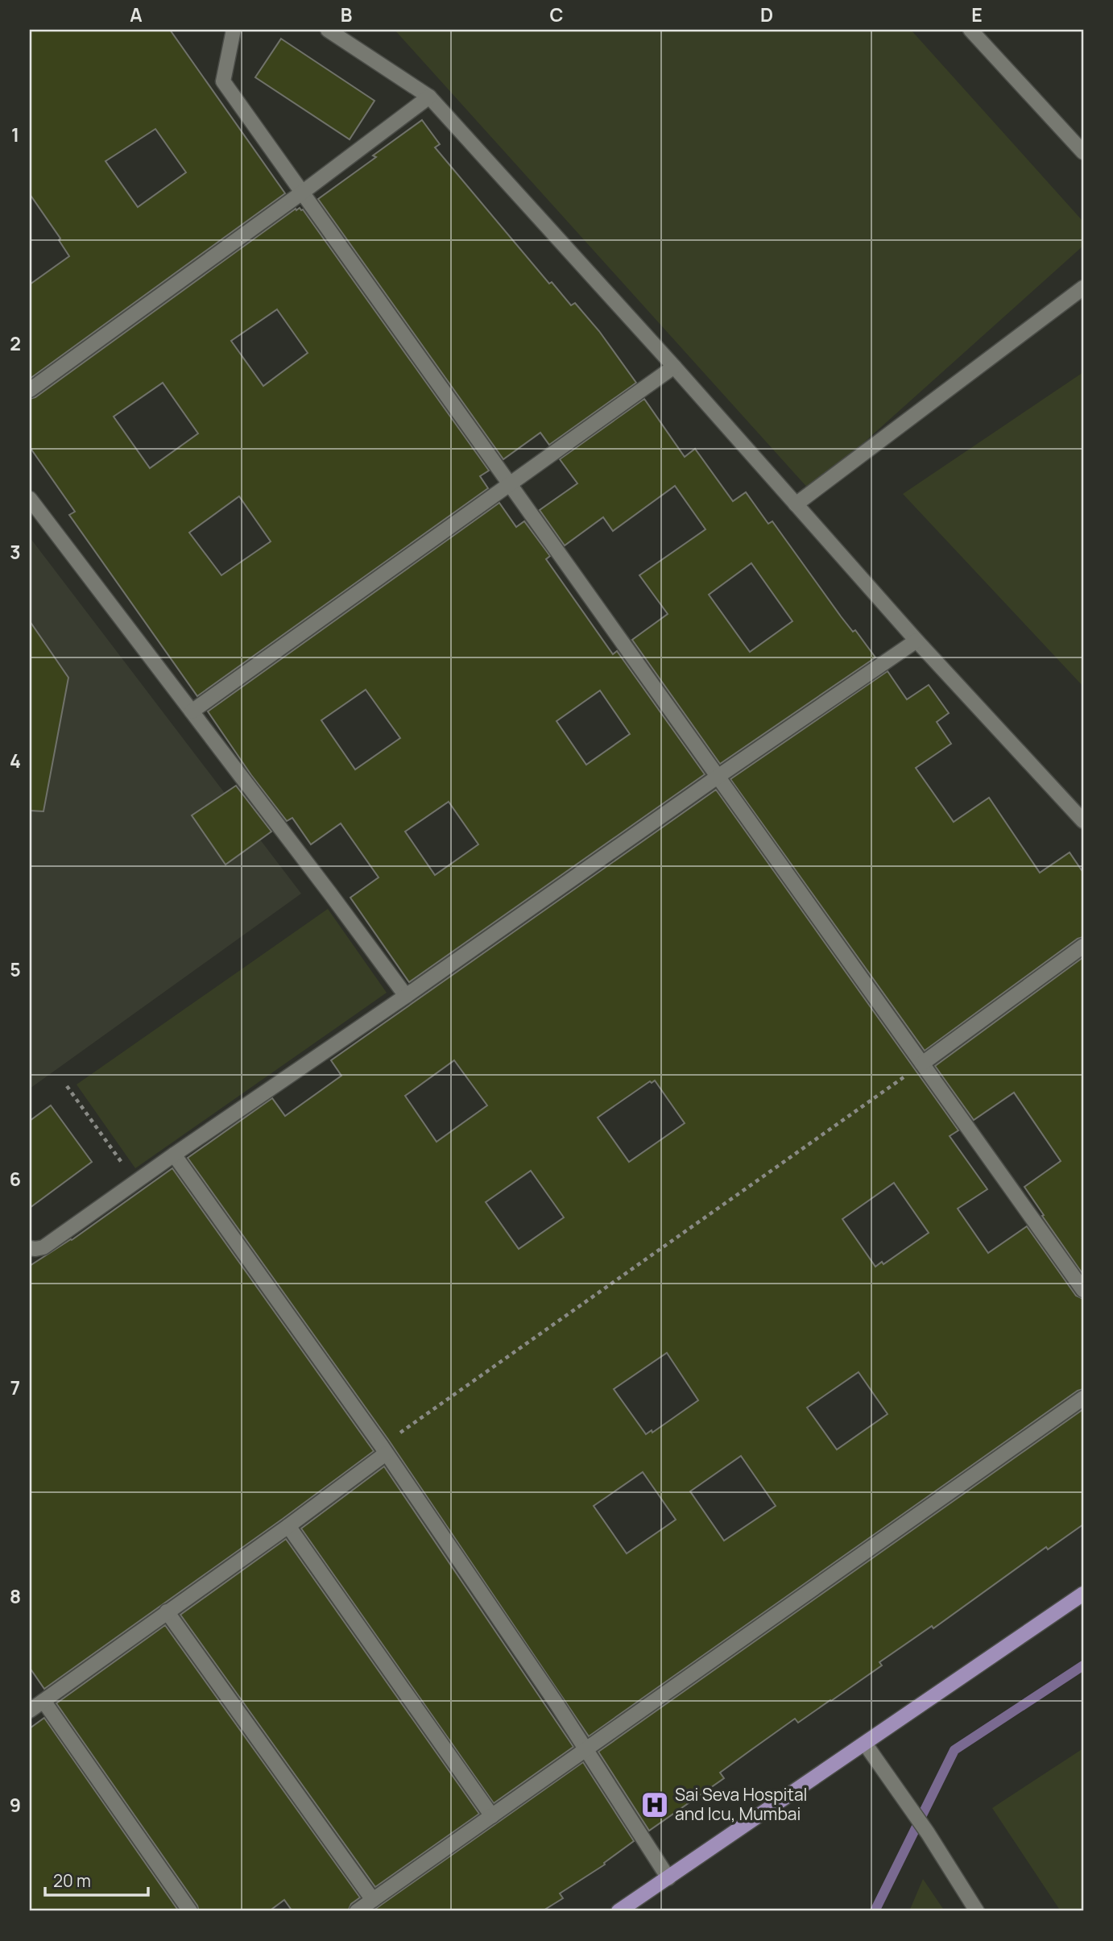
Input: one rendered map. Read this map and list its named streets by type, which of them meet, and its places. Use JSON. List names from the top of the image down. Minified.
{"places":{"hospital":["Sai Seva Hospital and Icu, Mumbai"]},"scale_bar":"20 m","grid":{"columns":["A","B","C","D","E"],"rows":["1","2","3","4","5","6","7","8","9"]}}
